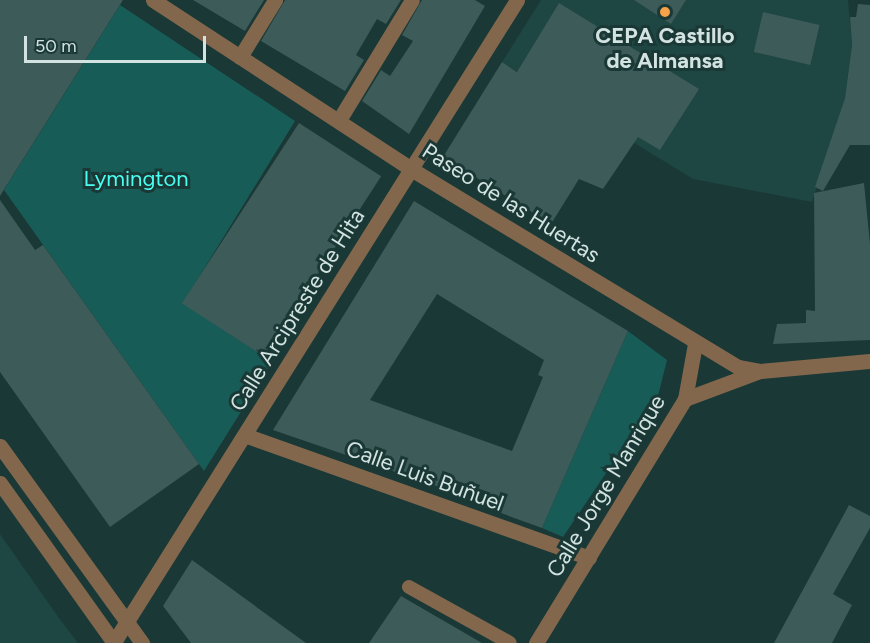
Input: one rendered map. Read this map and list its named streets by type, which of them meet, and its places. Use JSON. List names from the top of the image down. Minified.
{"streets":{"street":["Paseo de las Huertas","Calle Arcipreste de Hita","Calle Luis Buñuel","Calle Jorge Manrique"]},"crossings":[["Paseo de las Huertas","Calle Arcipreste de Hita"],["Paseo de las Huertas","Calle Jorge Manrique"],["Calle Arcipreste de Hita","Calle Luis Buñuel"],["Calle Luis Buñuel","Calle Jorge Manrique"]],"parks":["Lymington"],"places":["CEPA Castillo de Almansa"],"scale_bar":"50 m"}
